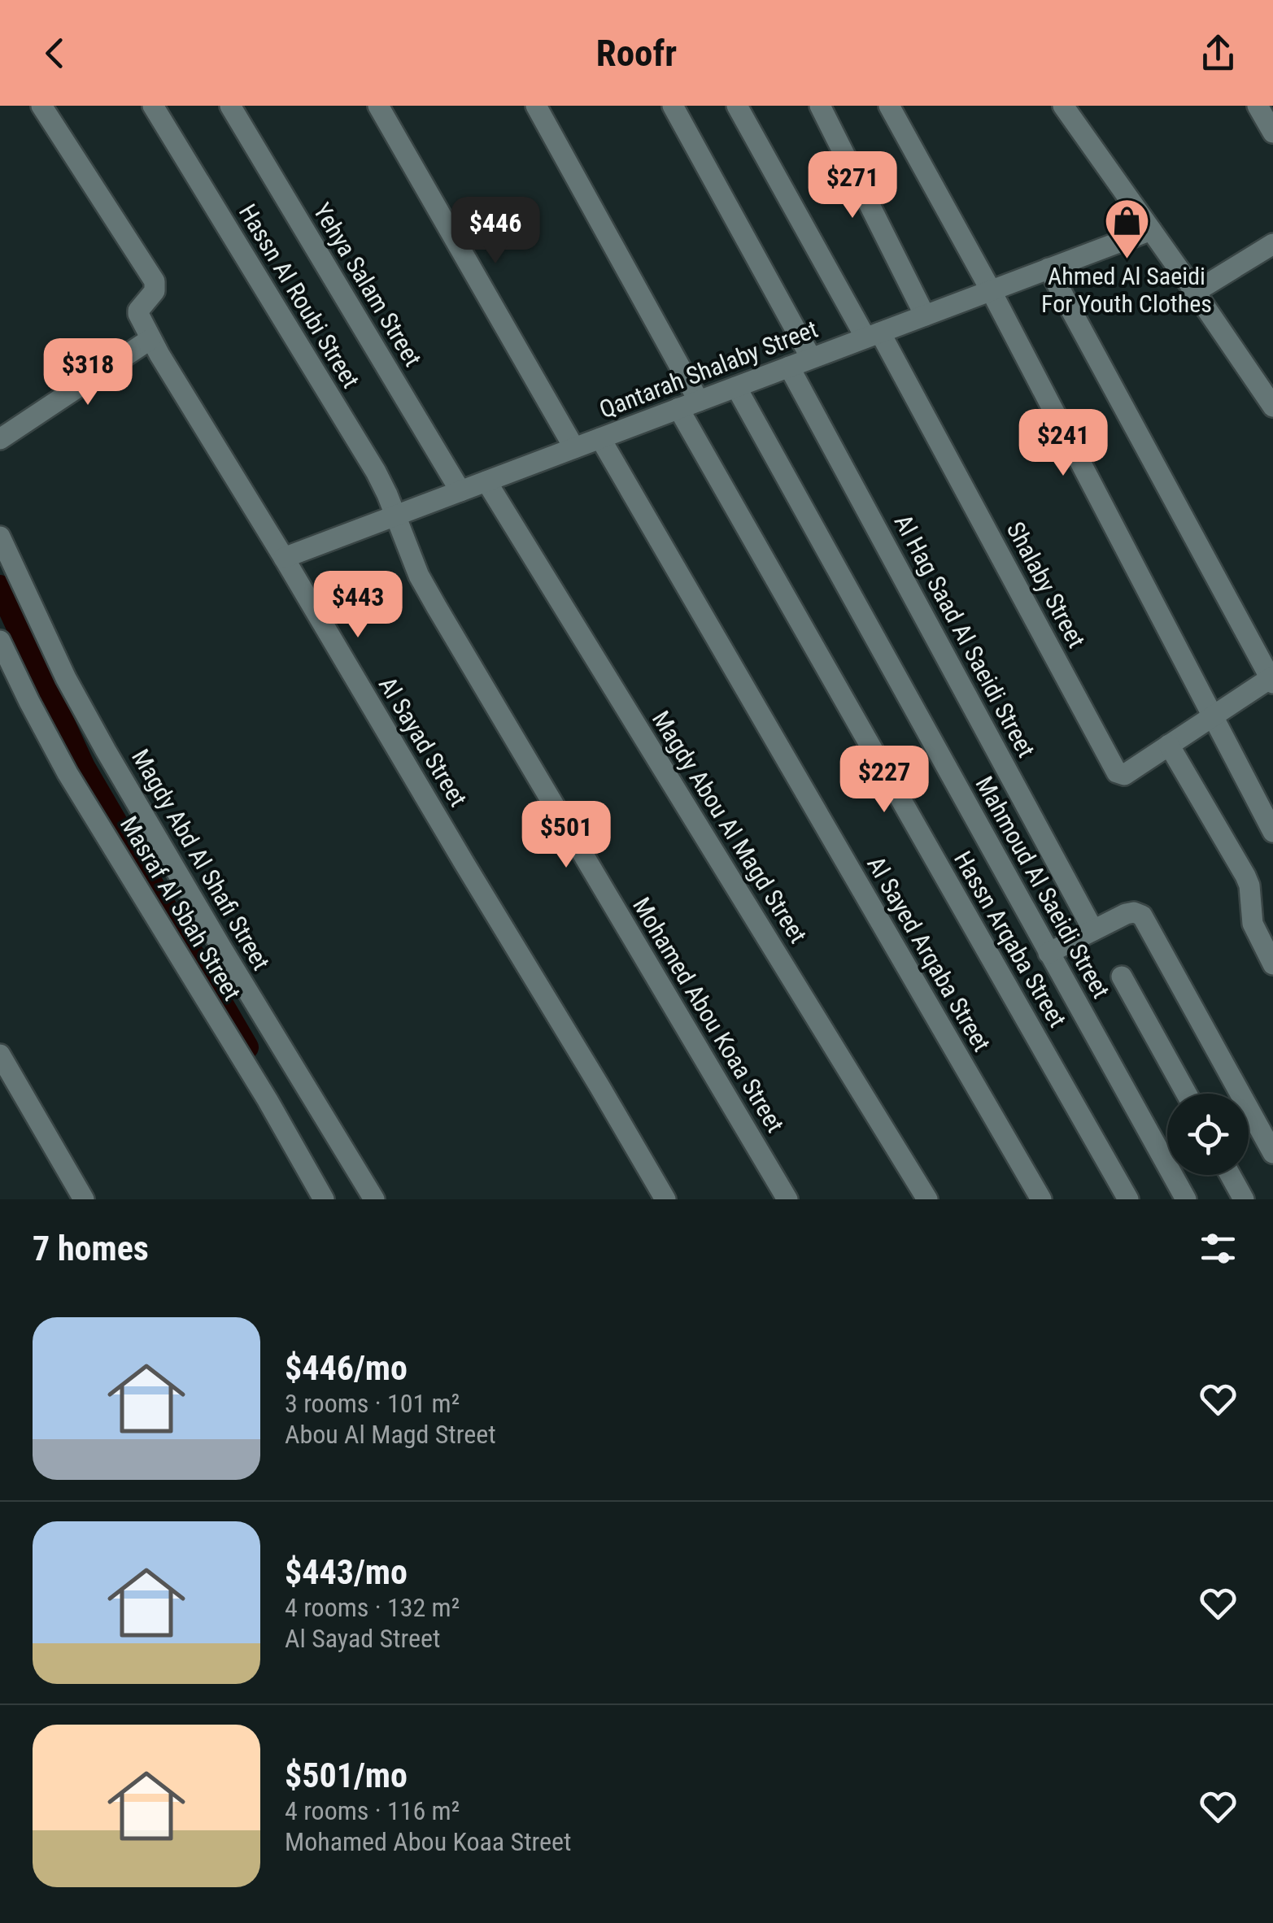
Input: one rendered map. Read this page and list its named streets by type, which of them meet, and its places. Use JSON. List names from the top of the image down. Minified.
{"streets":{"street":["Yehya Salam Street","Hassn Al Roubi Street","Qantarah Shalaby Street","Shalaby Street","Al Hag Saad Al Saeidi Street","Al Sayad Street","Magdy Abou Al Magd Street","Magdy Abd Al Shafi Street","Mahmoud Al Saeidi Street","Masraf Al Sbah Street","Hassn Arqaba Street","Al Sayed Arqaba Street","Mohamed Abou Koaa Street"]},"crossings":[["Yehya Salam Street","Qantarah Shalaby Street"],["Hassn Al Roubi Street","Qantarah Shalaby Street"],["Hassn Al Roubi Street","Mohamed Abou Koaa Street"],["Qantarah Shalaby Street","Shalaby Street"],["Qantarah Shalaby Street","Al Hag Saad Al Saeidi Street"],["Qantarah Shalaby Street","Al Sayad Street"],["Qantarah Shalaby Street","Magdy Abou Al Magd Street"],["Qantarah Shalaby Street","Mahmoud Al Saeidi Street"],["Qantarah Shalaby Street","Hassn Arqaba Street"],["Qantarah Shalaby Street","Al Sayed Arqaba Street"],["Qantarah Shalaby Street","Mohamed Abou Koaa Street"]],"places":{"shop":["Ahmed Al Saeidi For Youth Clothes"]},"page":{"header":"Roofr","price":["$271","$446","$318","$241","$443","$227","$501"],"heading":"7 homes","list":[{"name":"$446/mo","note":"3 rooms · 101 m² · Abou Al Magd Street"},{"name":"$443/mo","note":"4 rooms · 132 m² · Al Sayad Street"},{"name":"$501/mo","note":"4 rooms · 116 m² · Mohamed Abou Koaa Street"}]}}
